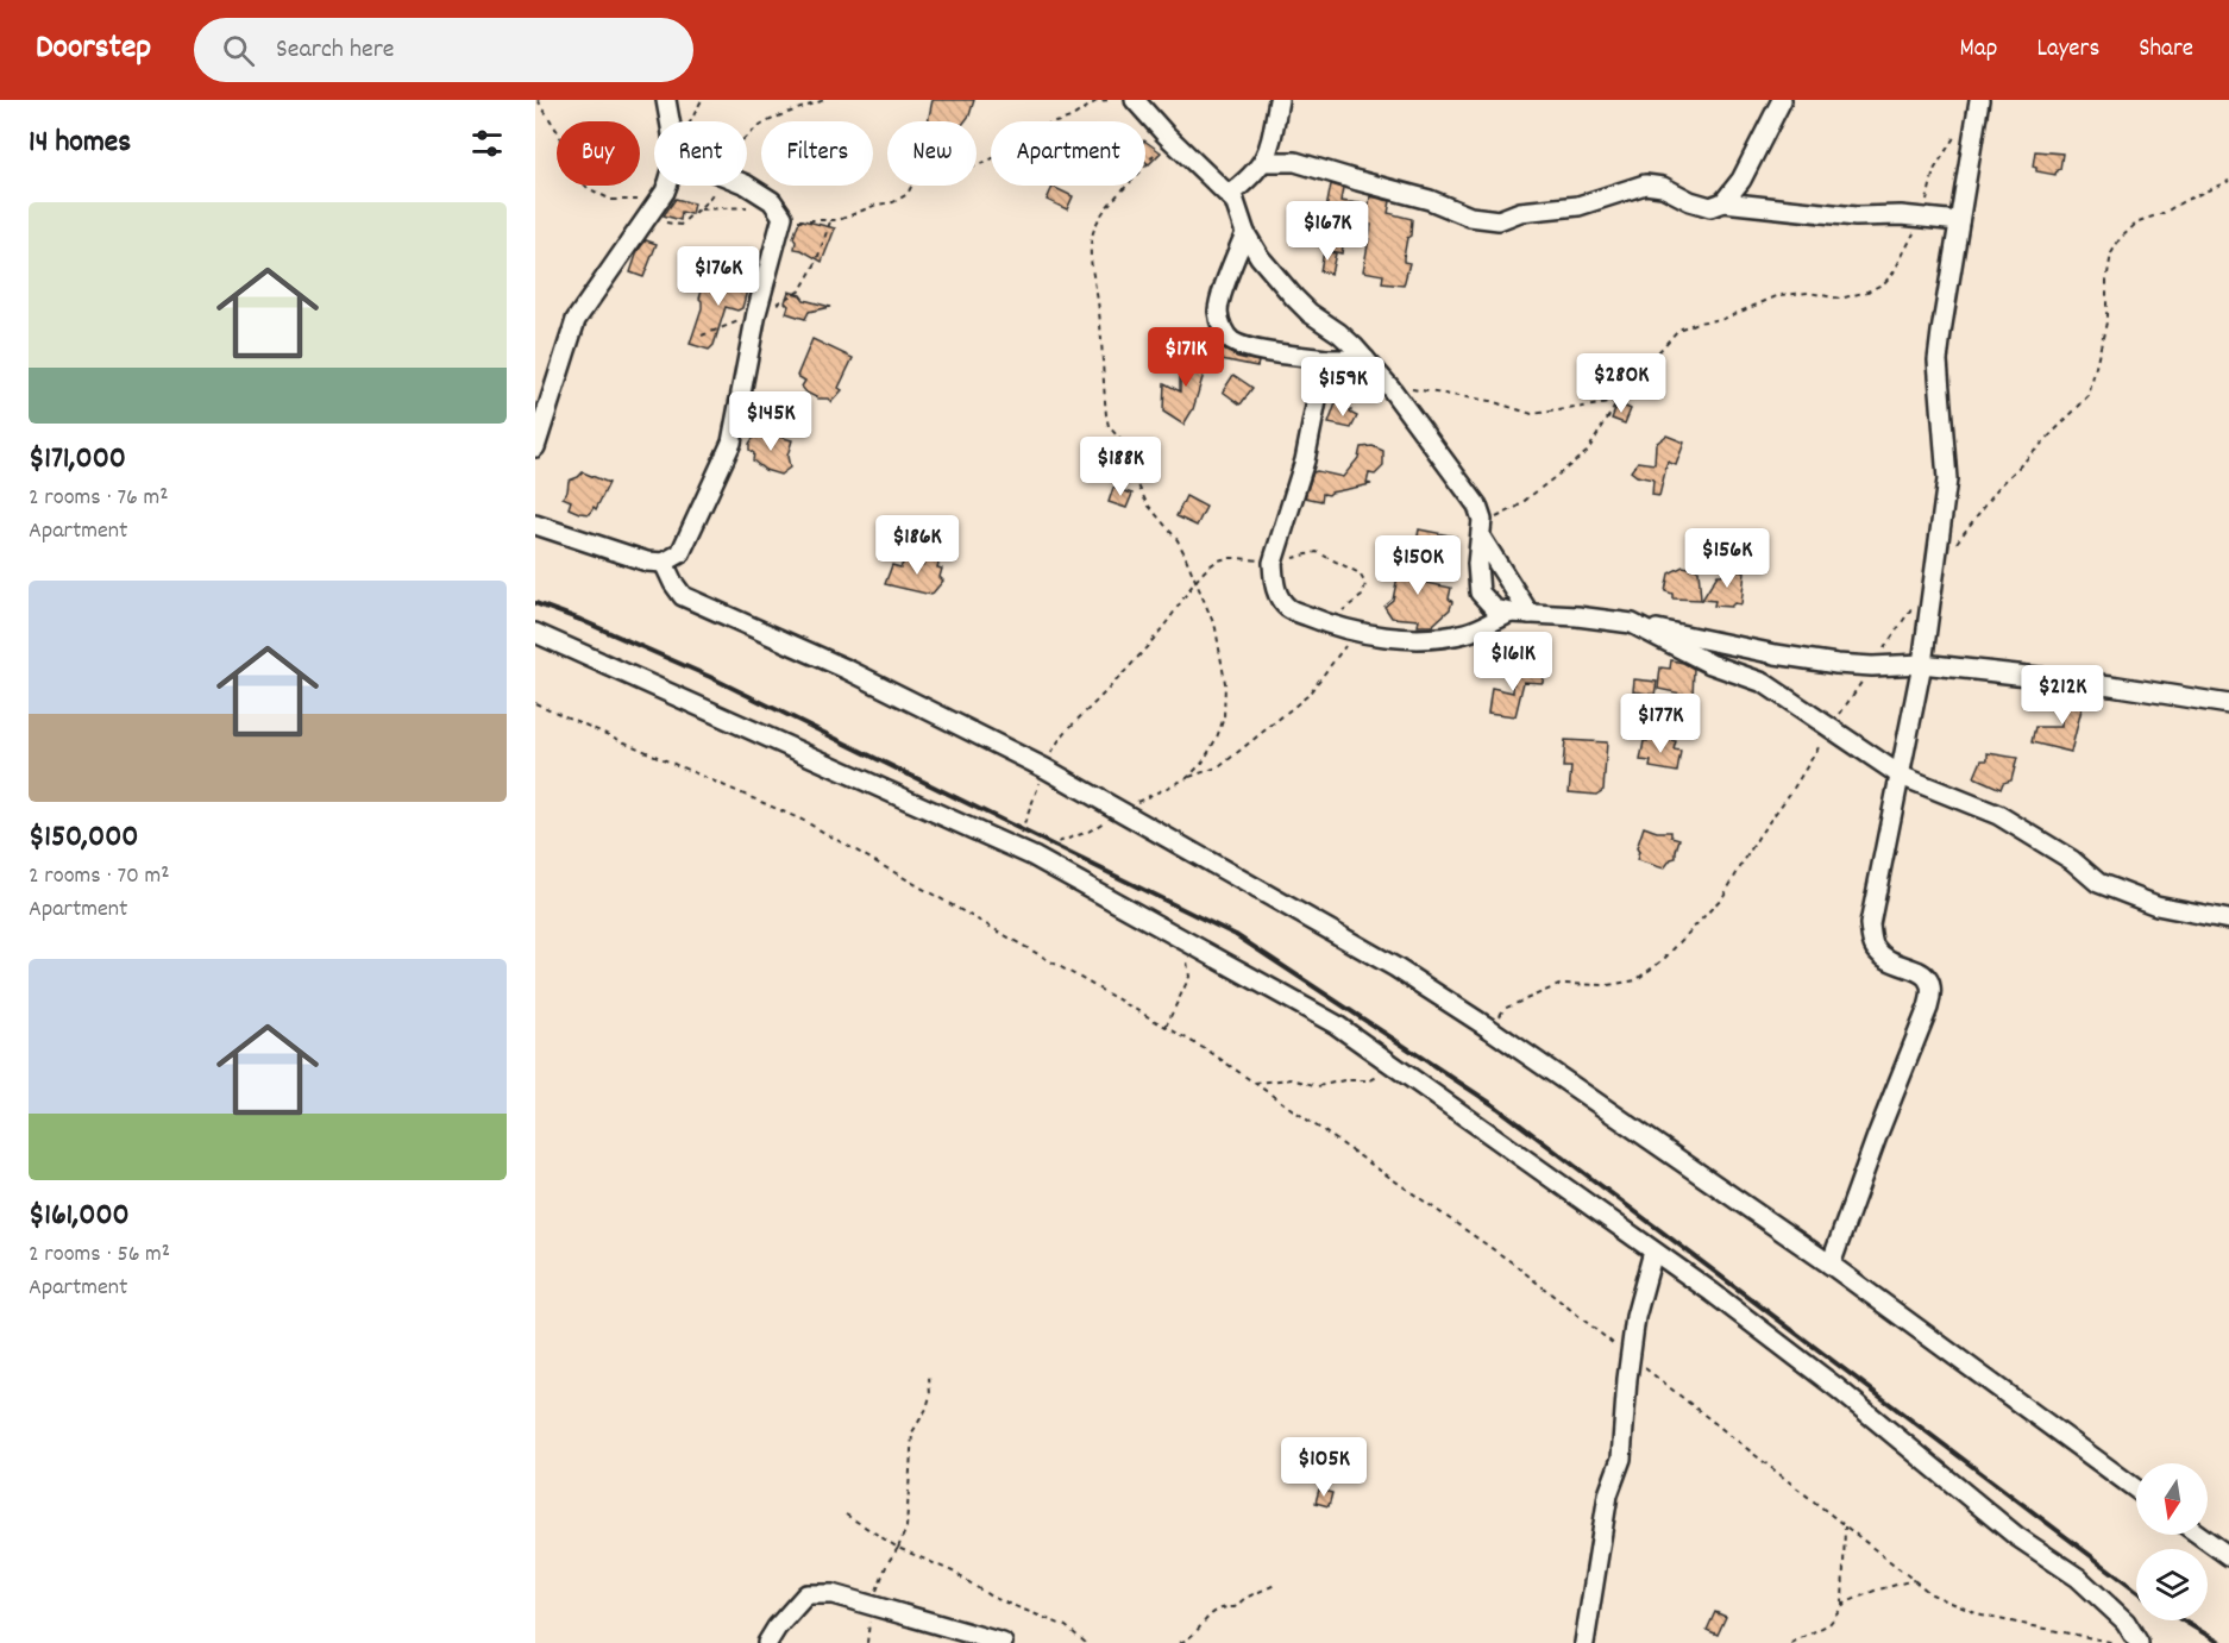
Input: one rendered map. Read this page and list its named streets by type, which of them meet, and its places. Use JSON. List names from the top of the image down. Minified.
{"north":"bottom","page":{"header":"Doorstep","search":"Search here","nav":["Map","Layers","Share"],"heading":"14 homes","chip":["Buy","Rent","Filters","New","Apartment"],"list":[{"name":"$171,000","note":"2 rooms · 76 m² · Apartment"},{"name":"$150,000","note":"2 rooms · 70 m² · Apartment"},{"name":"$161,000","note":"2 rooms · 56 m² · Apartment"}],"price":["$167K","$176K","$171K","$280K","$159K","$145K","$188K","$186K","$156K","$150K","$161K","$212K","$177K","$105K"]}}
